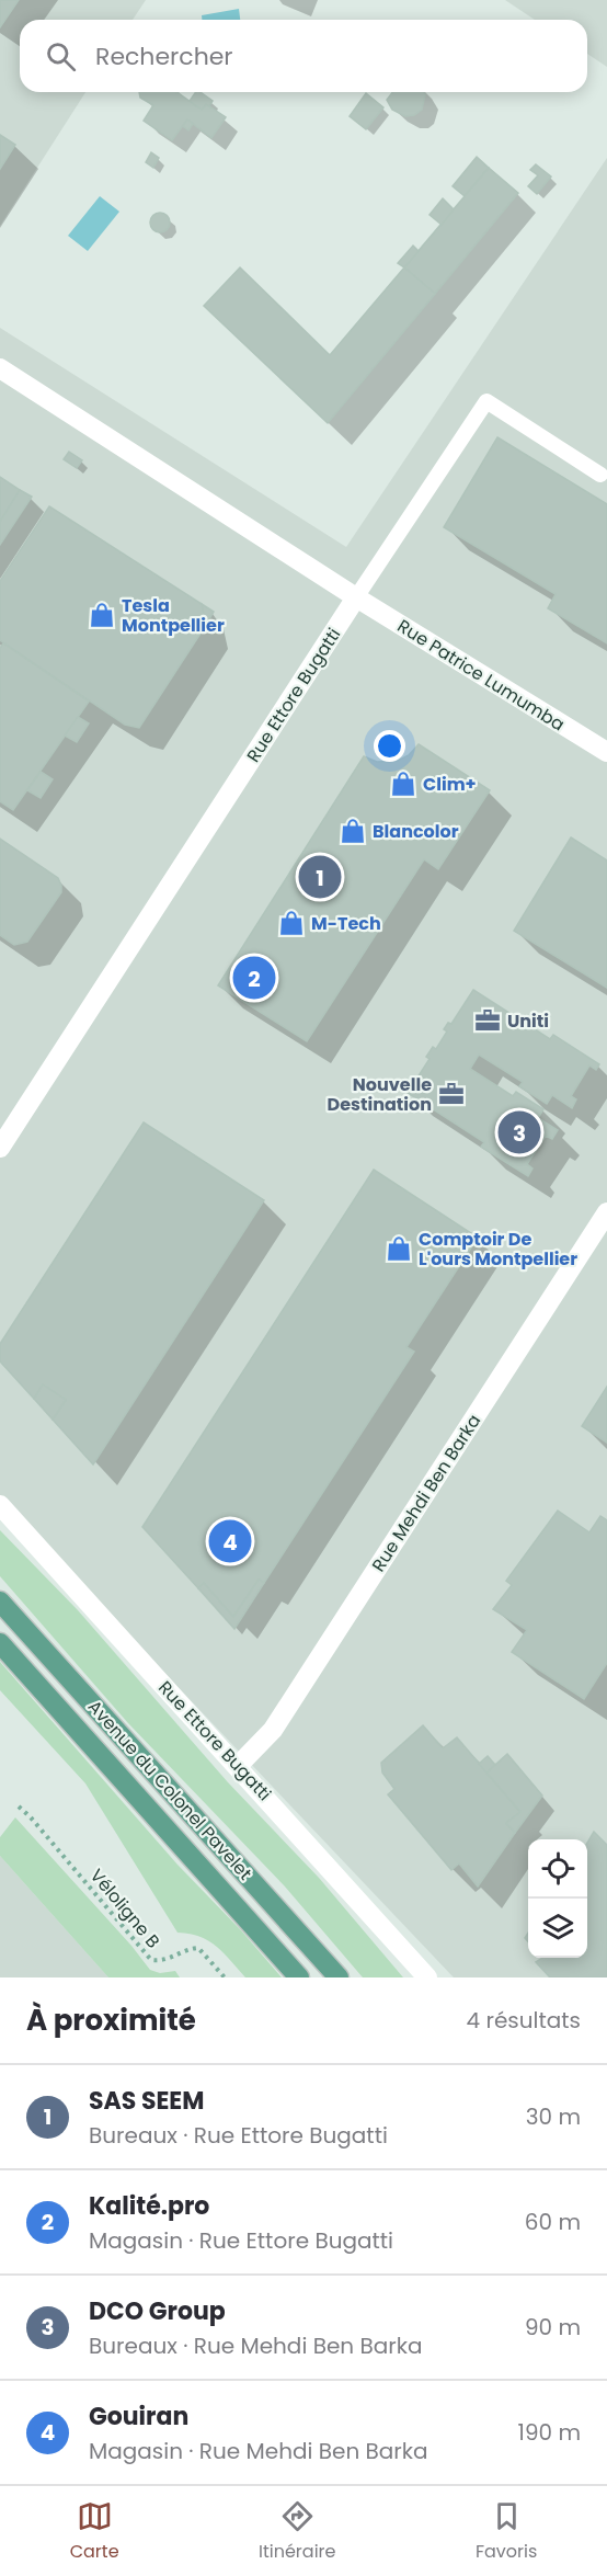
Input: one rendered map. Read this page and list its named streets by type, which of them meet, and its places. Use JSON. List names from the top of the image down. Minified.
{"streets":{"main road":["Avenue du Colonel Pavelet"],"street":["Rue Patrice Lumumba","Rue Ettore Bugatti","Rue Mehdi Ben Barka"],"path":["Véloligne B"]},"crossings":[["Rue Patrice Lumumba","Rue Ettore Bugatti"],["Rue Ettore Bugatti","Rue Mehdi Ben Barka"]],"places":{"shop":["Tesla Montpellier","Clim+","Blancolor","M-Tech","Comptoir De L'ours Montpellier"],"office":["Uniti","Nouvelle Destination"]},"page":{"search":"Rechercher","pins":["1","2","3","4"],"heading":["À proximité","4 résultats"],"list":[{"mark":"1","name":"SAS SEEM","note":"Bureaux · Rue Ettore Bugatti","value":"30 m"},{"mark":"2","name":"Kalité.pro","note":"Magasin · Rue Ettore Bugatti","value":"60 m"},{"mark":"3","name":"DCO Group","note":"Bureaux · Rue Mehdi Ben Barka","value":"90 m"},{"mark":"4","name":"Gouiran","note":"Magasin · Rue Mehdi Ben Barka","value":"190 m"}],"nav":["Carte","Itinéraire","Favoris"]}}
